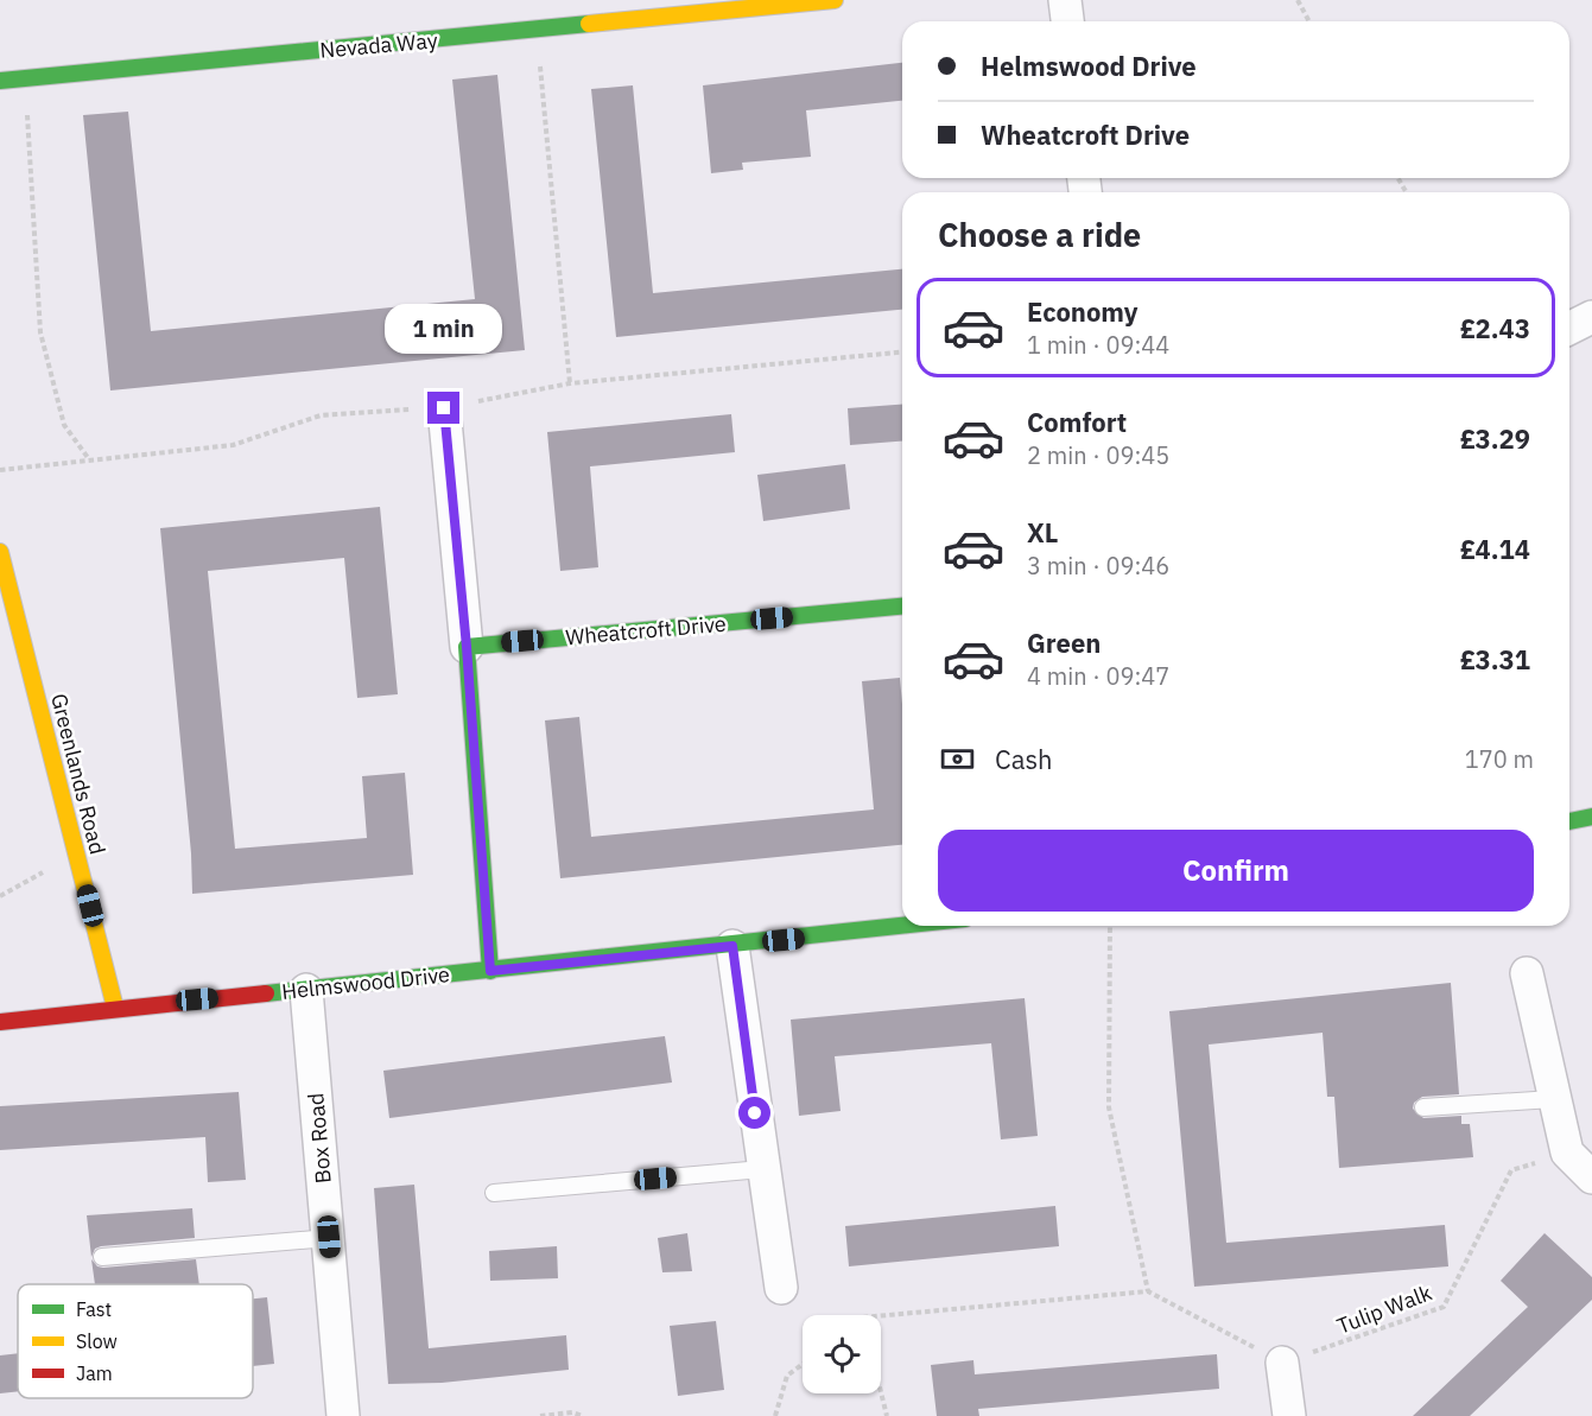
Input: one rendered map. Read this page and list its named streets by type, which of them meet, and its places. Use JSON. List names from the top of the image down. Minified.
{"streets":{"street":["Nevada Way","Wheatcroft Drive","Greenlands Road","Helmswood Drive","Box Road"],"path":["Tulip Walk"]},"crossings":[["Greenlands Road","Helmswood Drive"],["Helmswood Drive","Box Road"]],"legend":["Fast","Slow","Jam"],"page":{"banner":["Helmswood Drive","Wheatcroft Drive"],"heading":"Choose a ride","list":[{"name":"Economy","note":"1 min · 09:44","value":"£2.43"},{"name":"Comfort","note":"2 min · 09:45","value":"£3.29"},{"name":"XL","note":"3 min · 09:46","value":"£4.14"},{"name":"Green","note":"4 min · 09:47","value":"£3.31"}],"bubble":"1 min","pay":["Cash","170 m"],"buttons":"Confirm"}}
